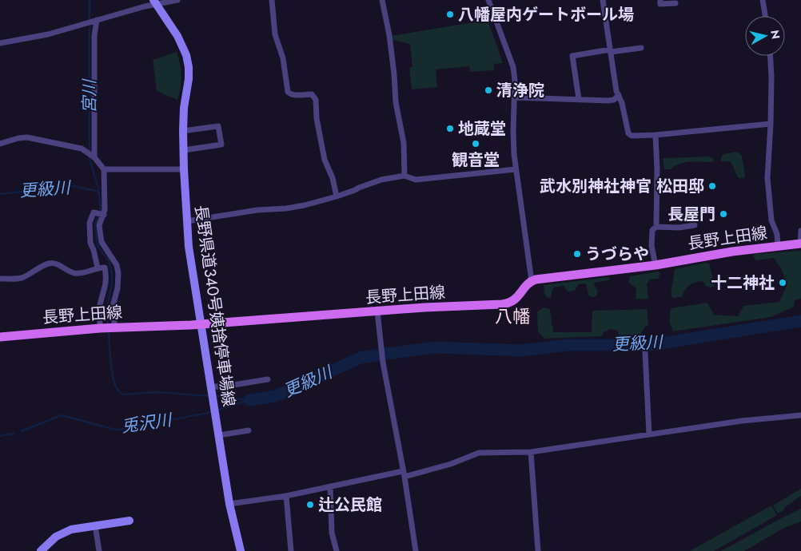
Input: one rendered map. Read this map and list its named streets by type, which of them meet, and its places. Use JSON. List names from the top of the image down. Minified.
{"streets":{"main road":["長野上田線","長野県道340号姨捨停車場線"]},"crossings":[["長野上田線","長野県道340号姨捨停車場線"]],"districts":["八幡"],"water":["宮川","更級川","兎沢川"],"places":["八幡屋内ゲートボール場","清浄院","地蔵堂","観音堂","武水別神社神官 松田邸","長屋門","うづらや","十二神社","辻公民館"],"north":"right"}
